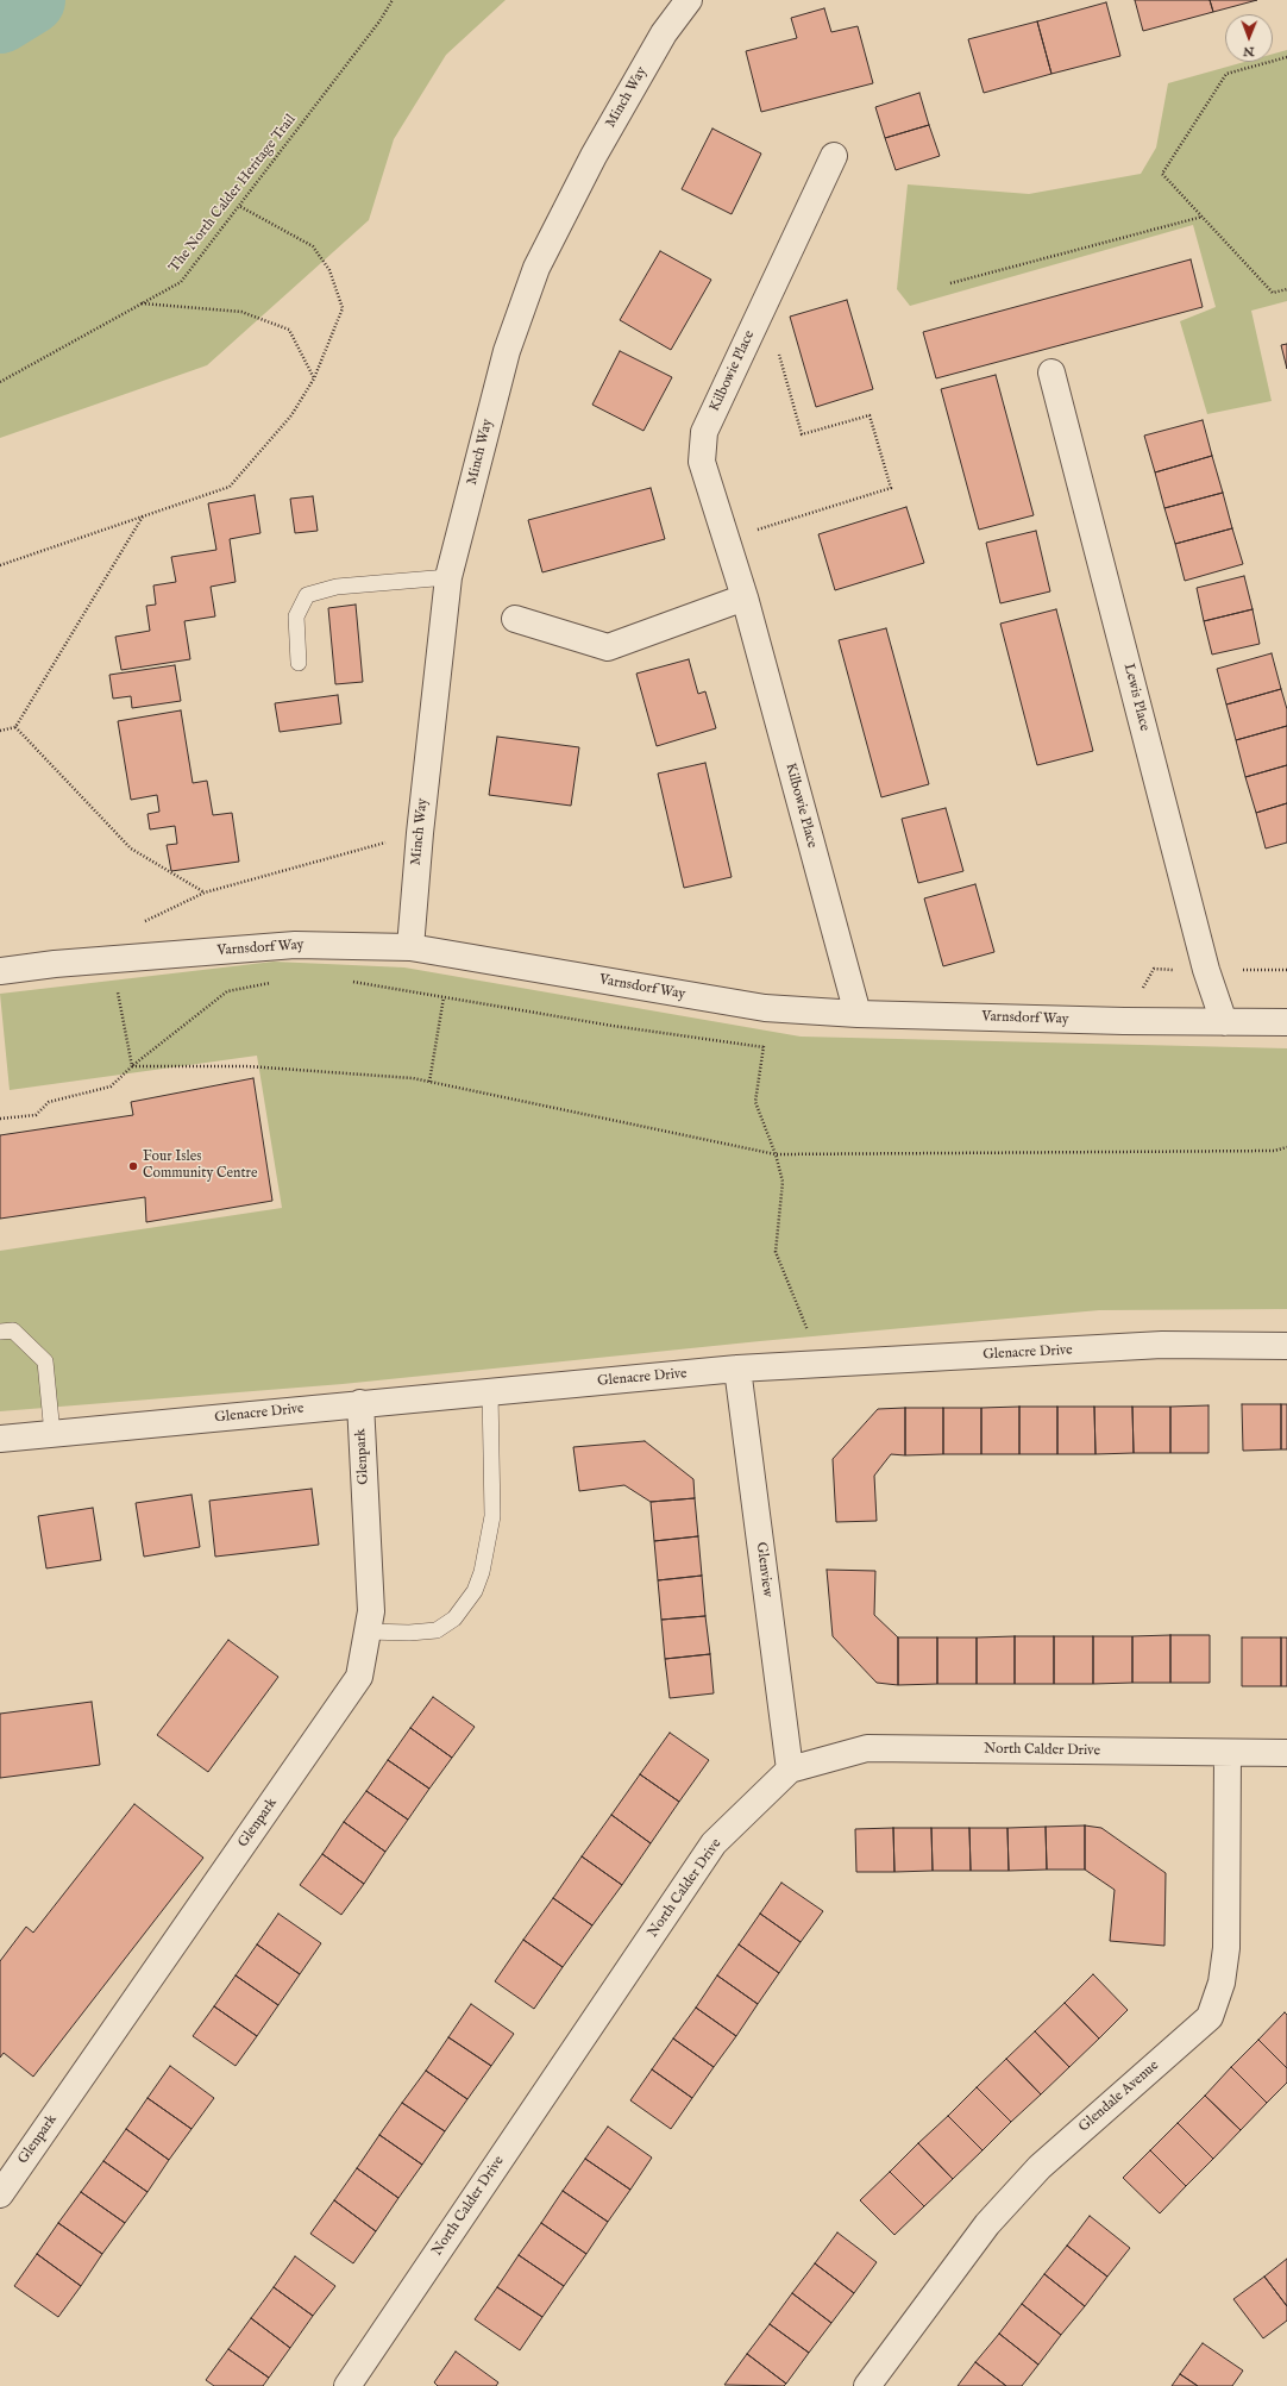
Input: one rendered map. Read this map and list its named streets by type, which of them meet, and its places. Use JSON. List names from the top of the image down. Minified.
{"streets":{"street":["Minch Way","Kilbowie Place","Lewis Place","Varnsdorf Way","Glenacre Drive","Glenpark","Glenview","North Calder Drive","Glendale Avenue"],"path":["The North Calder Heritage Trail"]},"crossings":[["Minch Way","Varnsdorf Way"],["Kilbowie Place","Varnsdorf Way"],["Lewis Place","Varnsdorf Way"],["Glenacre Drive","Glenpark"],["Glenacre Drive","Glenview"],["Glenview","North Calder Drive"],["North Calder Drive","Glendale Avenue"]],"places":["Four Isles Community Centre"],"north":"bottom"}
